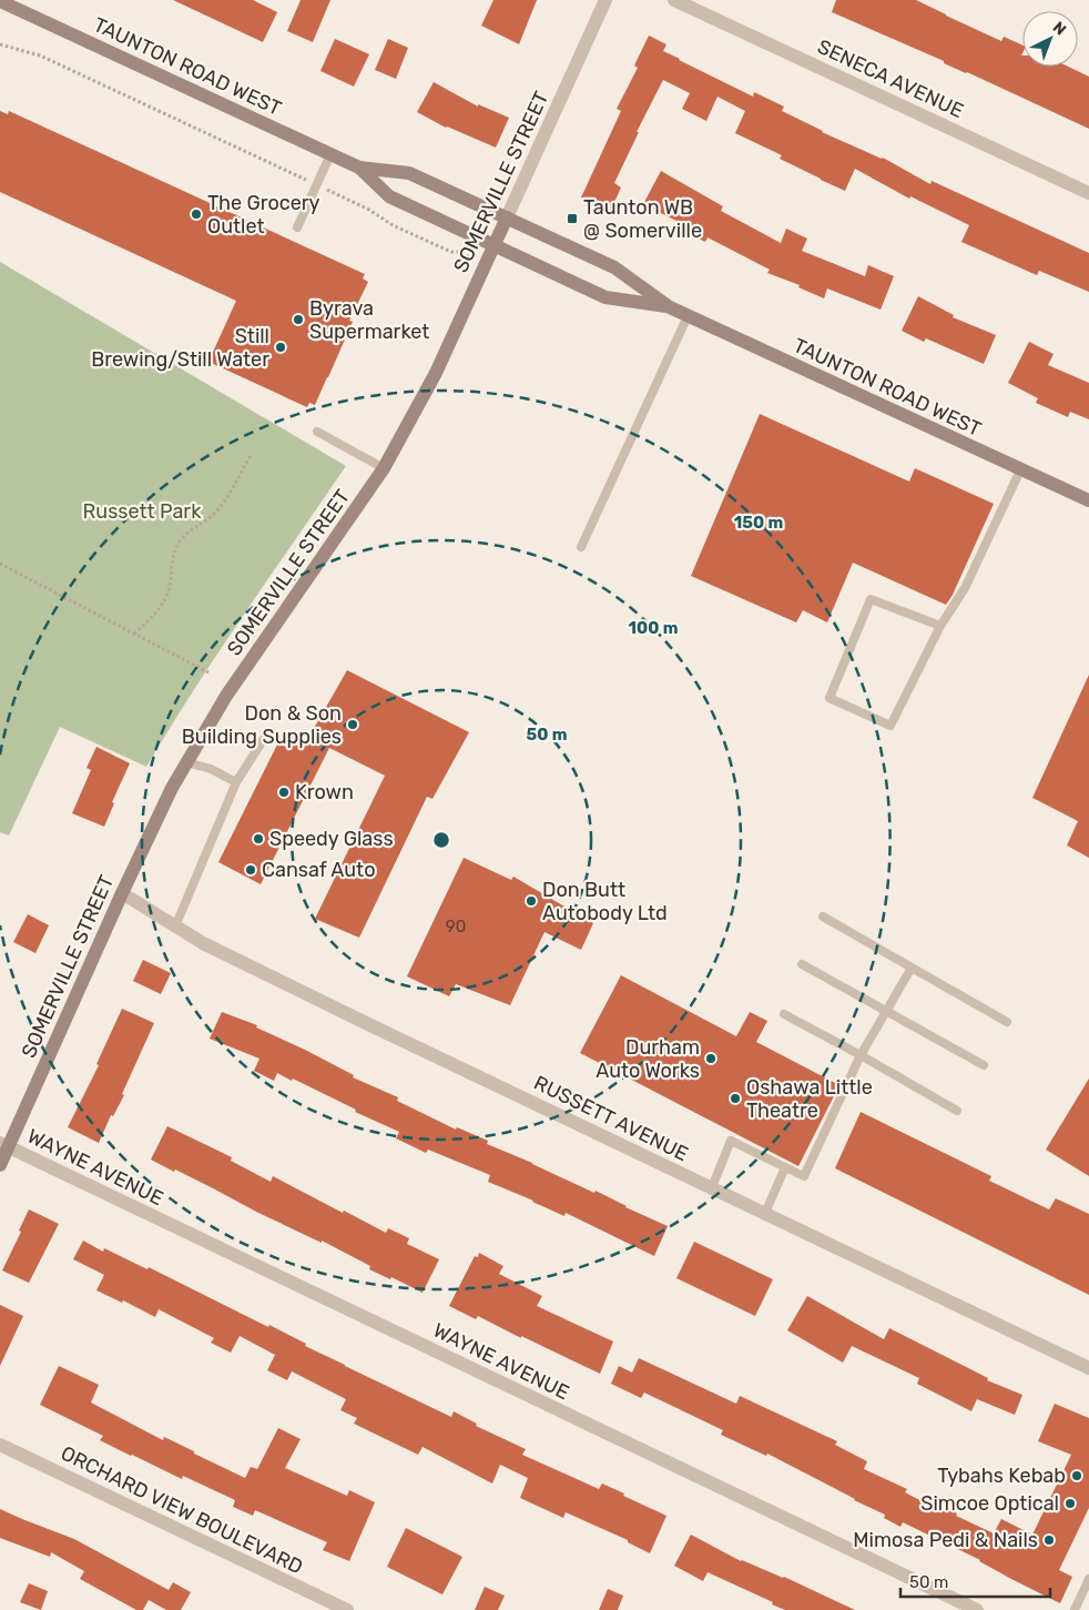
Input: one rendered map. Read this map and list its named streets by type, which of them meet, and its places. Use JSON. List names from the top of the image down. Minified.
{"streets":{"main road":["TAUNTON ROAD WEST","SOMERVILLE STREET"],"street":["SENECA AVENUE","RUSSETT AVENUE","WAYNE AVENUE","ORCHARD VIEW BOULEVARD"]},"crossings":[["TAUNTON ROAD WEST","SOMERVILLE STREET"],["SOMERVILLE STREET","RUSSETT AVENUE"],["SOMERVILLE STREET","WAYNE AVENUE"]],"parks":["Russett Park"],"places":{"other":["The Grocery Outlet","Byrava Supermarket","Still Brewing/Still Water","Don & Son Building Supplies","Krown","Speedy Glass","Cansaf Auto","Don Butt Autobody Ltd","Durham Auto Works","Oshawa Little Theatre","Tybahs Kebab","Simcoe Optical","Mimosa Pedi & Nails"],"transit":["Taunton WB @ Somerville"]},"house_numbers":["90"],"scale_bar":"50 m","north":"top right","rings":["150 m","100 m","50 m"]}
